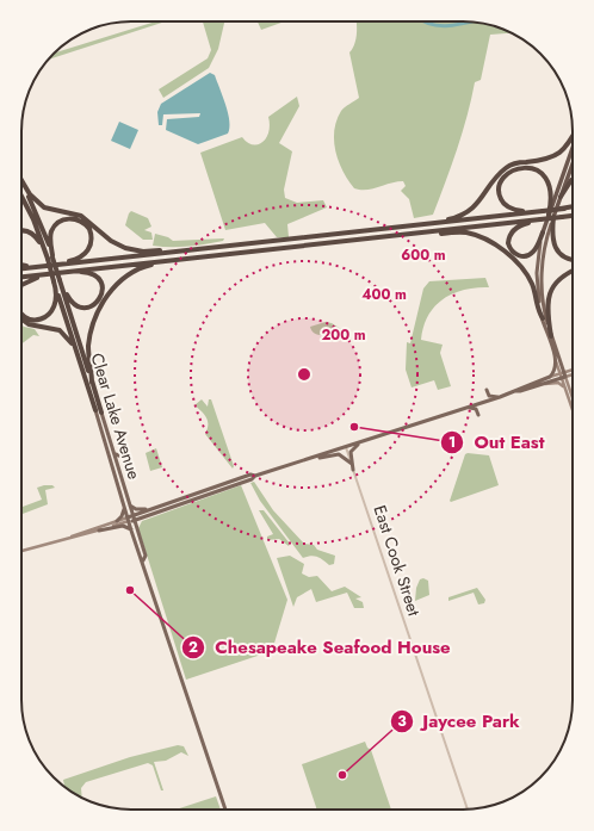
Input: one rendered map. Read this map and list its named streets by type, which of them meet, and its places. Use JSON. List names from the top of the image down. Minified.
{"streets":{"highway":["Clear Lake Avenue"],"street":["East Cook Street"]},"places":["Out East","Chesapeake Seafood House","Jaycee Park"],"rings":["600 m","400 m","200 m"]}
